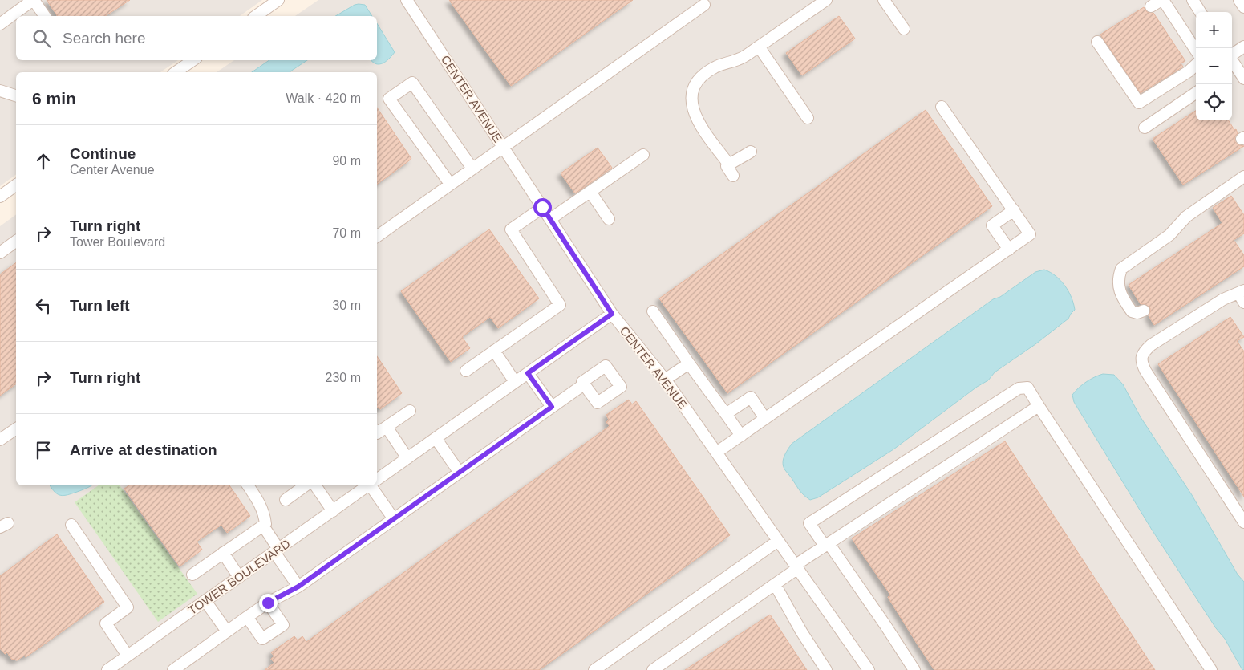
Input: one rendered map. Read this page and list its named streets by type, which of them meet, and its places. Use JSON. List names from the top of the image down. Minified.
{"streets":{"street":["CENTER AVENUE","TOWER BOULEVARD"]},"crossings":[["CENTER AVENUE","TOWER BOULEVARD"]],"page":{"map_buttons":["+","−"],"search":"Search here","heading":["6 min","Walk · 420 m"],"list":[["Continue","Center Avenue","90 m"],["Turn right","Tower Boulevard","70 m"],["Turn left","30 m"],["Turn right","230 m"],"Arrive at destination"]}}
